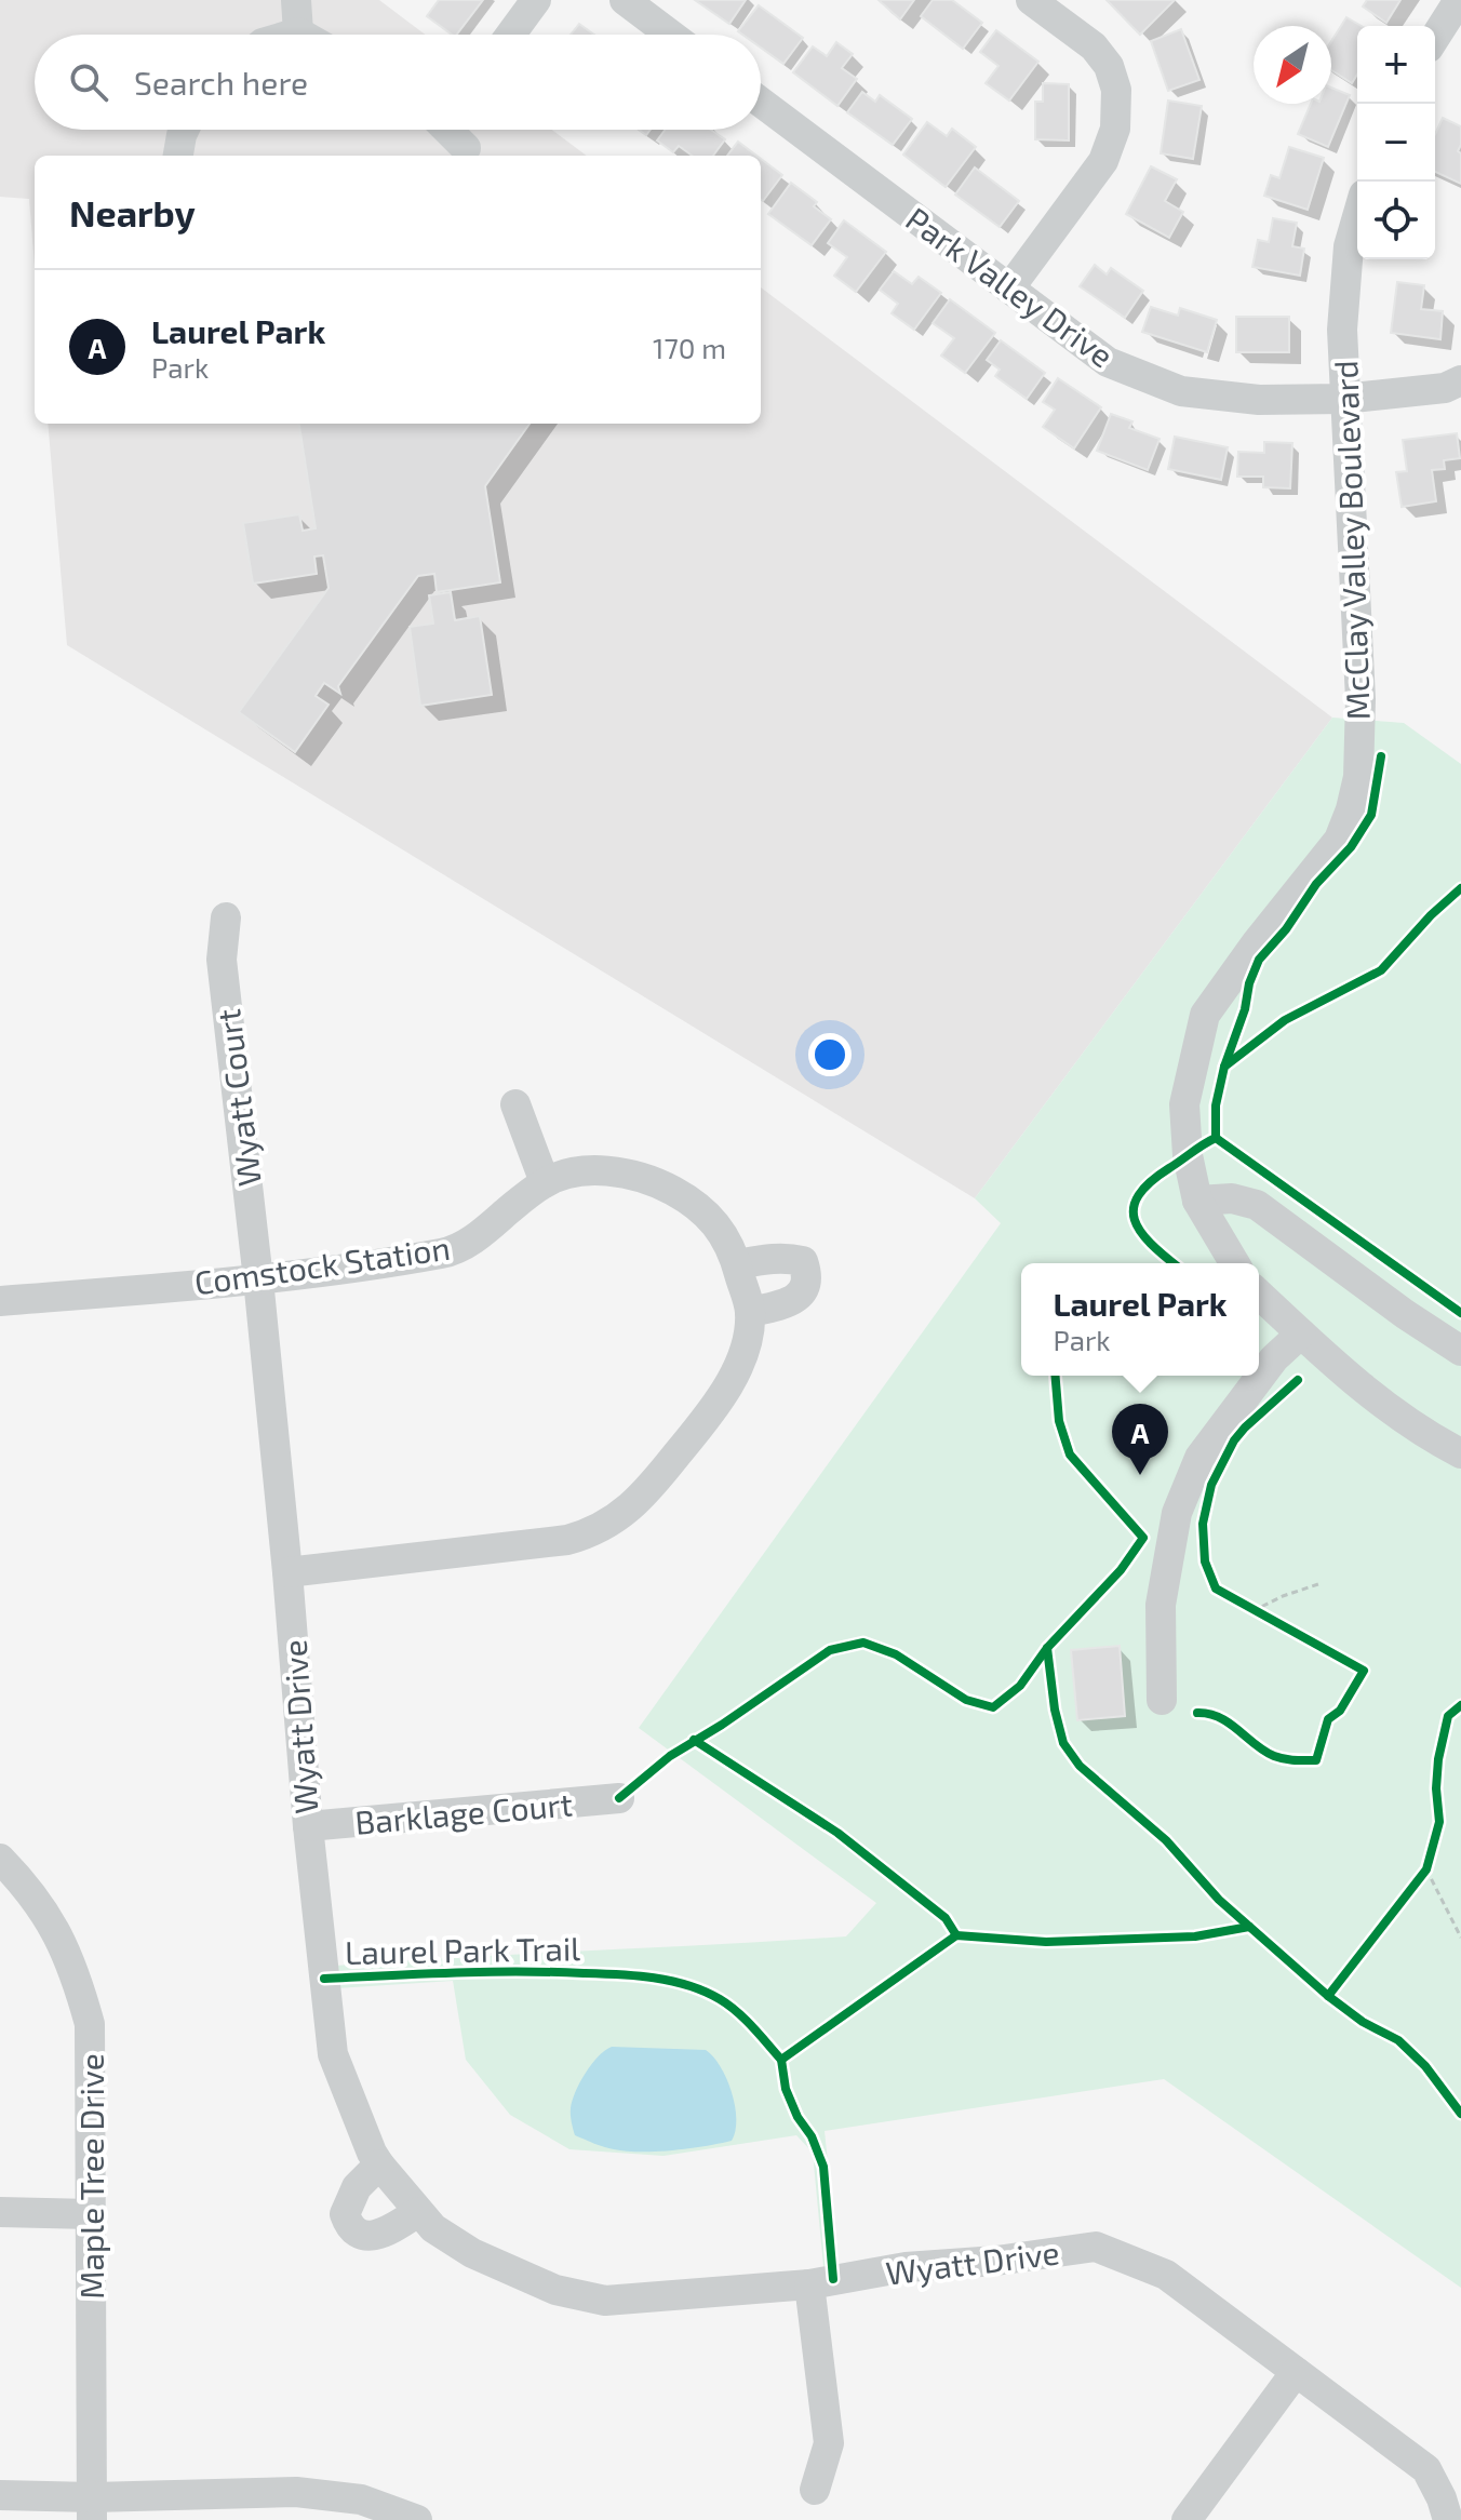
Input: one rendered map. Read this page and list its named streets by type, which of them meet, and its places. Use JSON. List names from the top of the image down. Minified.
{"streets":{"street":["Park Valley Drive","McClay Valley Boulevard","Wyatt Court","Comstock Station","Wyatt Drive","Barklage Court","Maple Tree Drive"],"cycle path":["Laurel Park Trail"]},"crossings":[["Park Valley Drive","McClay Valley Boulevard"],["Wyatt Court","Comstock Station"],["Wyatt Court","Wyatt Drive"],["Comstock Station","Wyatt Drive"],["Wyatt Drive","Barklage Court"]],"north":"bottom left","page":{"map_buttons":["+","−"],"search":"Search here","heading":"Nearby","list":[{"mark":"A","name":"Laurel Park","note":"Park","value":"170 m"}],"popup":["Laurel Park","Park"],"pins":"A"}}
